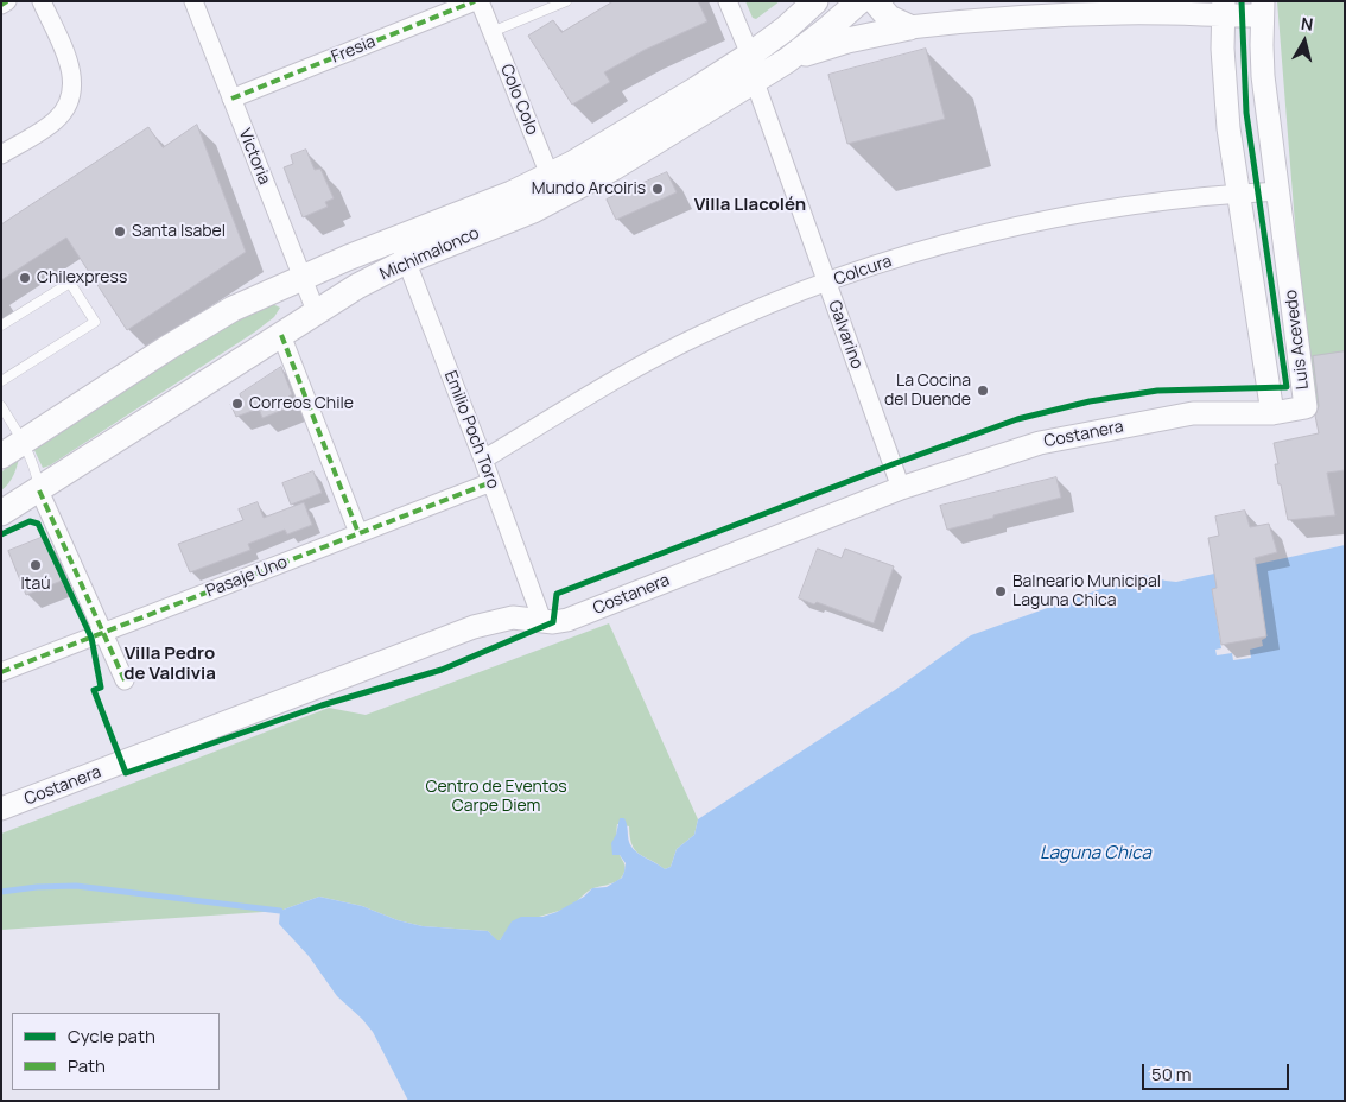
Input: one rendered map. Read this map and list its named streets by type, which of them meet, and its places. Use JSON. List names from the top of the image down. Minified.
{"streets":{"main road":["Michimalonco"],"street":["Fresia","Colo Colo","Victoria","Colcura","Galvarino","Luis Acevedo","Emilio Poch Toro","Costanera","Pasaje Uno"]},"crossings":[["Fresia","Colo Colo"],["Fresia","Victoria"],["Colo Colo","Michimalonco"],["Victoria","Michimalonco"],["Michimalonco","Galvarino"],["Michimalonco","Emilio Poch Toro"],["Colcura","Galvarino"],["Colcura","Luis Acevedo"],["Colcura","Emilio Poch Toro"],["Galvarino","Costanera"],["Luis Acevedo","Costanera"],["Emilio Poch Toro","Costanera"],["Emilio Poch Toro","Pasaje Uno"]],"districts":["Villa Llacolén","Villa Pedro de Valdivia"],"water":["Laguna Chica"],"parks":["Centro de Eventos Carpe Diem"],"places":["Mundo Arcoiris","Santa Isabel","Chilexpress","La Cocina del Duende","Correos Chile","Itaú","Balneario Municipal Laguna Chica"],"legend":["Cycle path","Path"],"scale_bar":"50 m","north":"top"}
